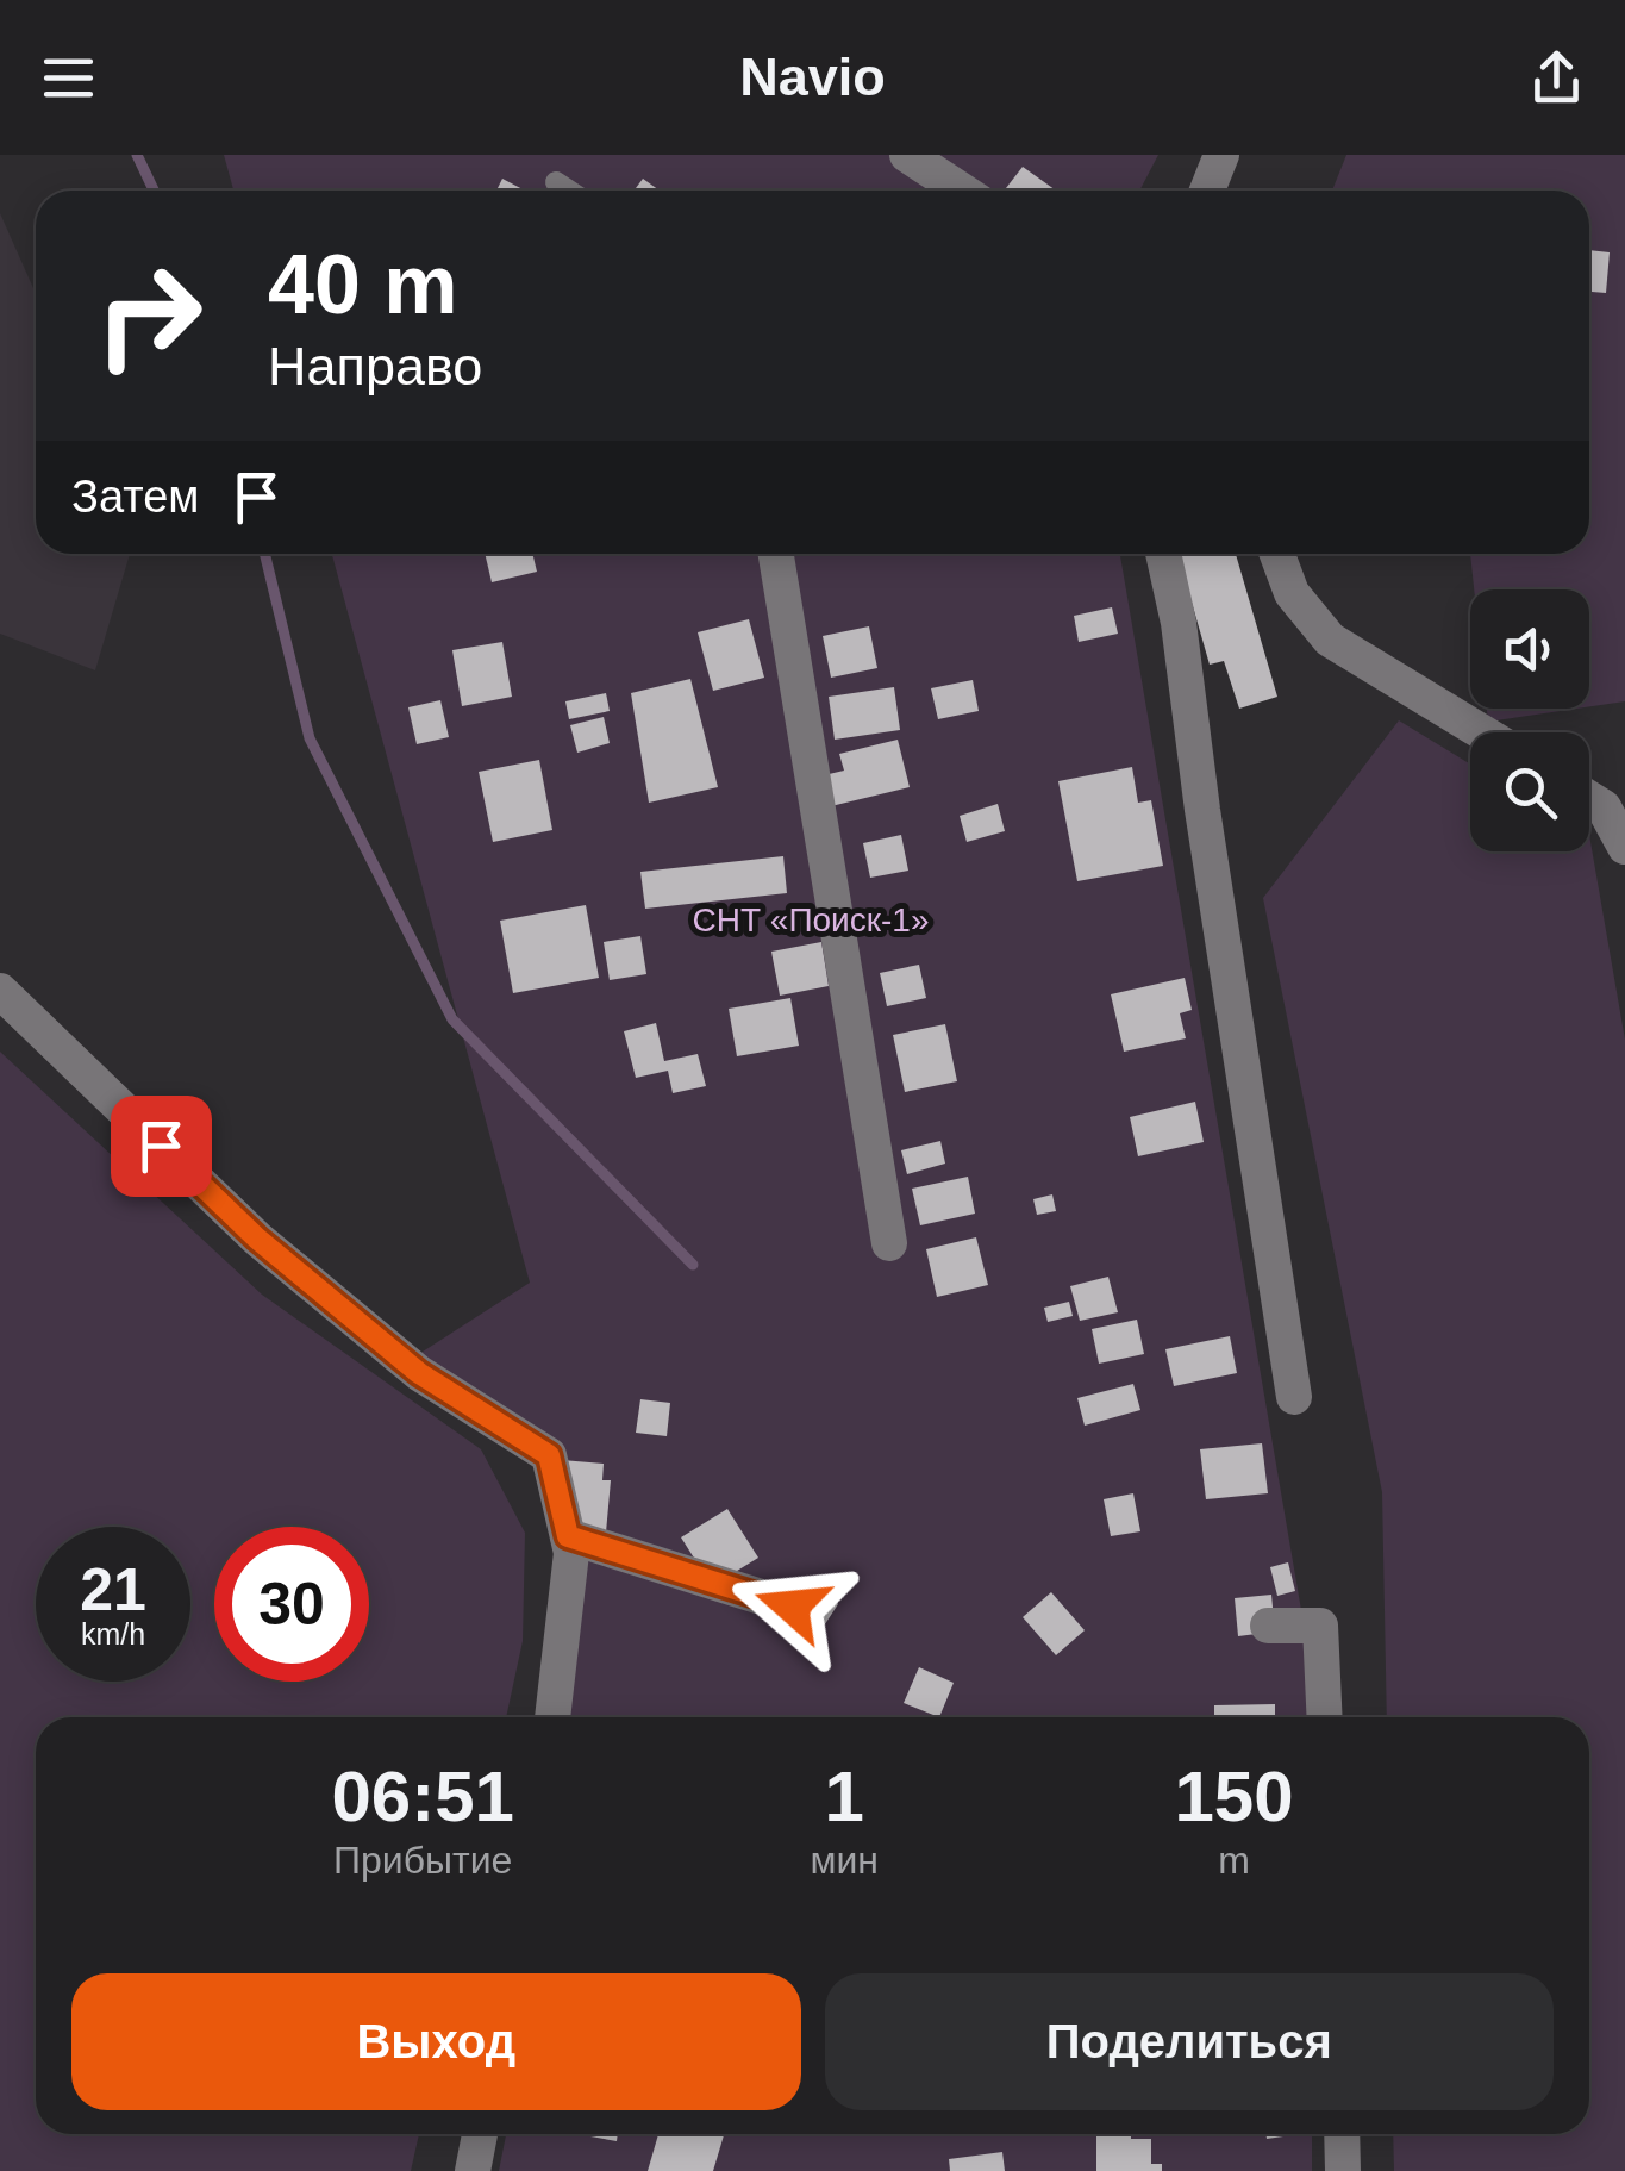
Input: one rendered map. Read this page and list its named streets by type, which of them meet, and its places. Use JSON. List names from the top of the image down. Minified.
{"parks":["СНТ «Поиск-1»"],"page":{"header":"Navio","turn":["40 m","Направо"],"then":"Затем","speed":"21 km/h","limit":"30","eta":["06:51","Прибытие","1","мин","150","m"],"buttons":["Выход","Поделиться"]}}
